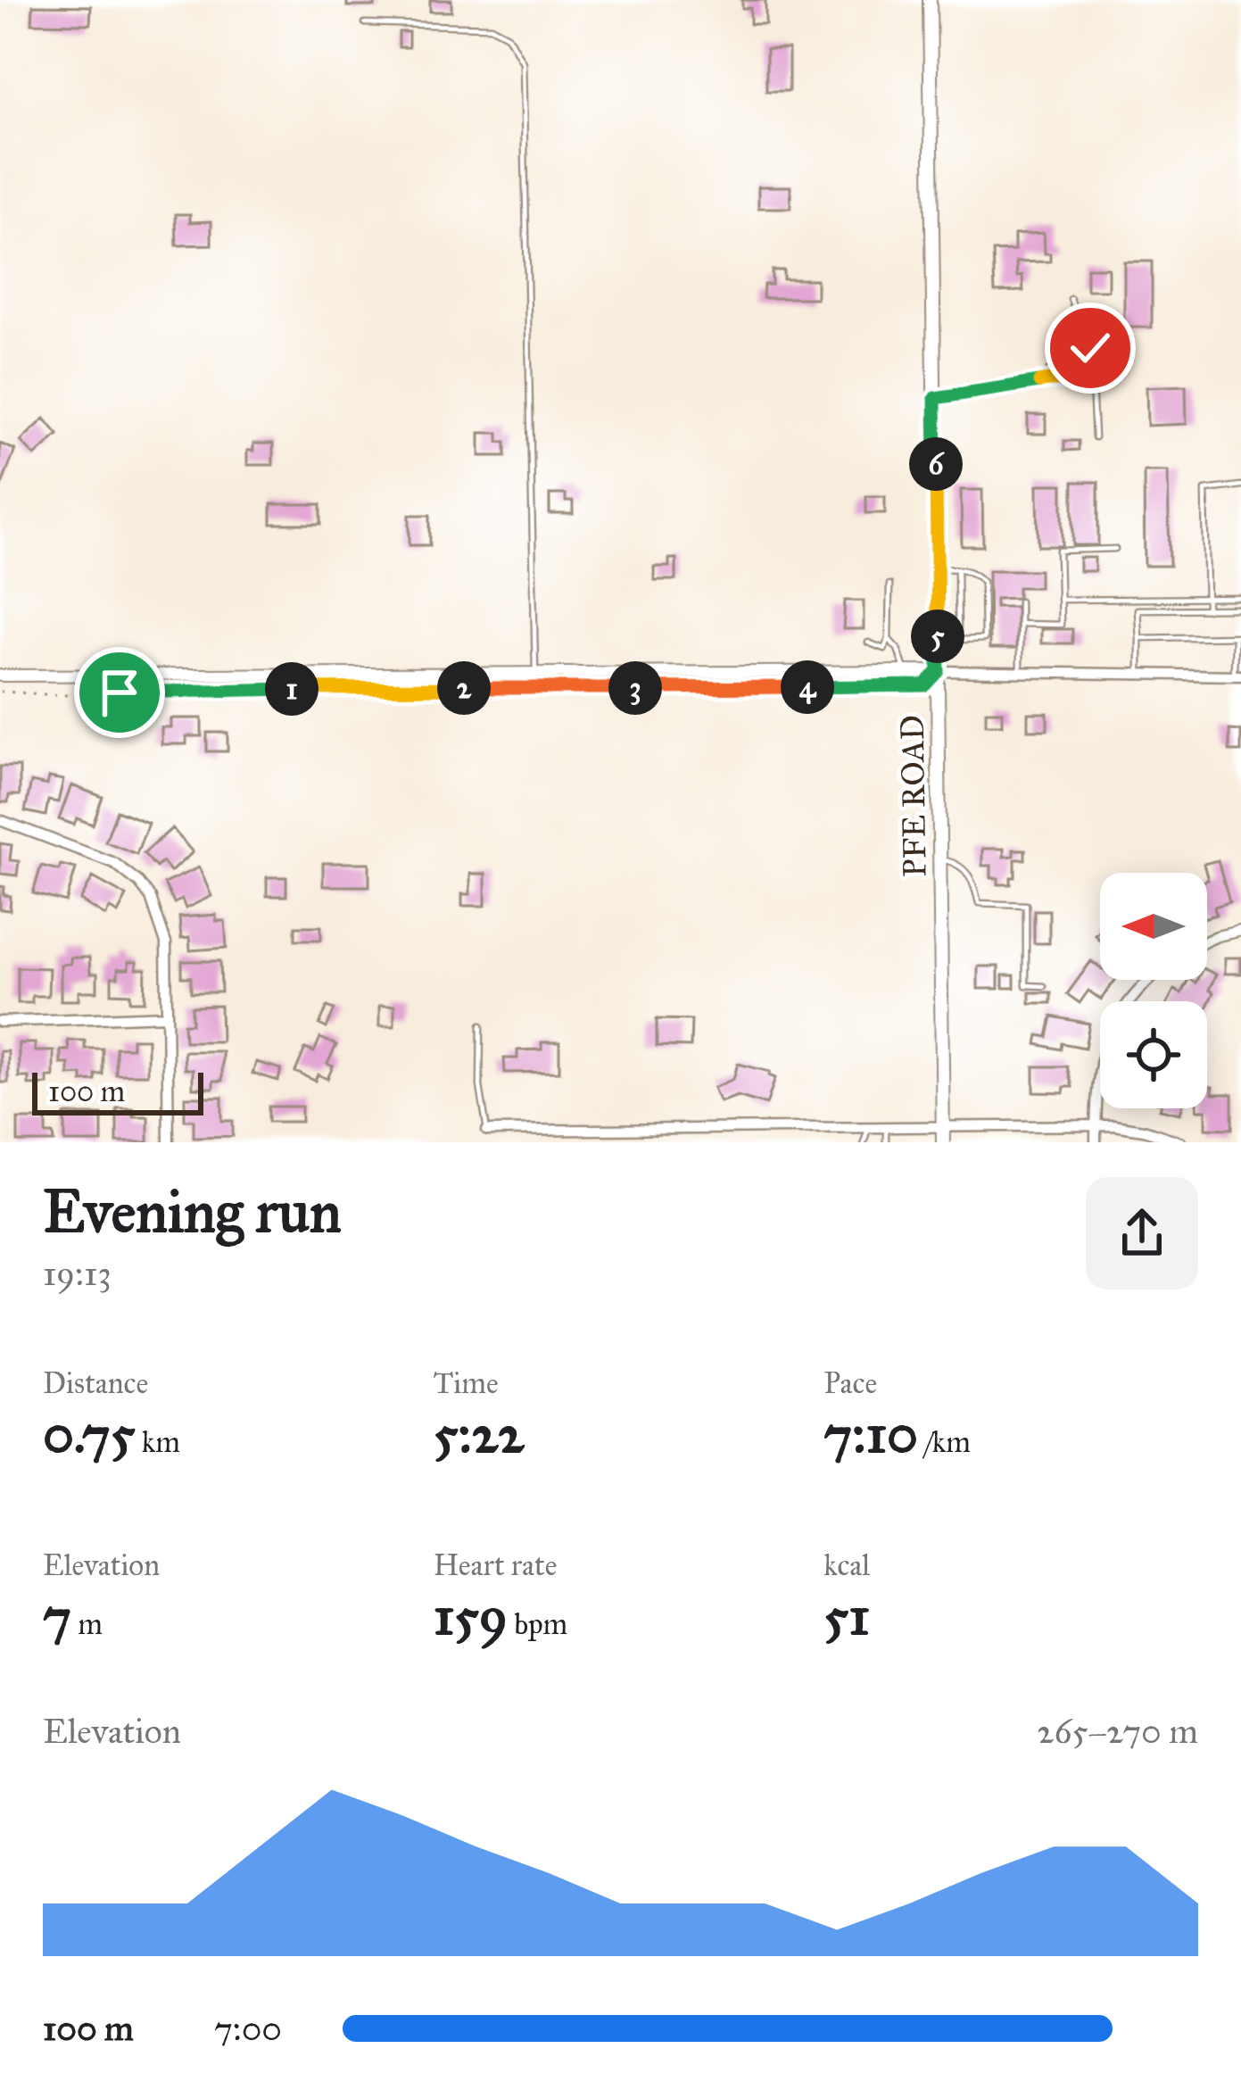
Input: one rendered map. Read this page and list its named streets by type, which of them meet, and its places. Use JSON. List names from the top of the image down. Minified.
{"streets":{"main road":["PFE ROAD"]},"scale_bar":"100 m","north":"left","page":{"pins":["6","5","4","2","3","1"],"scale":"100 m","heading":["Evening run","19:13"],"stats":[["Distance","0.75 km"],["Time","5:22"],["Pace","7:10 /km"],["Elevation","7 m"],["Heart rate","159 bpm"],["kcal","51"]],"chart":["Elevation","265–270 m"],"list":[{"name":"100 m","note":"7:00"}]}}
